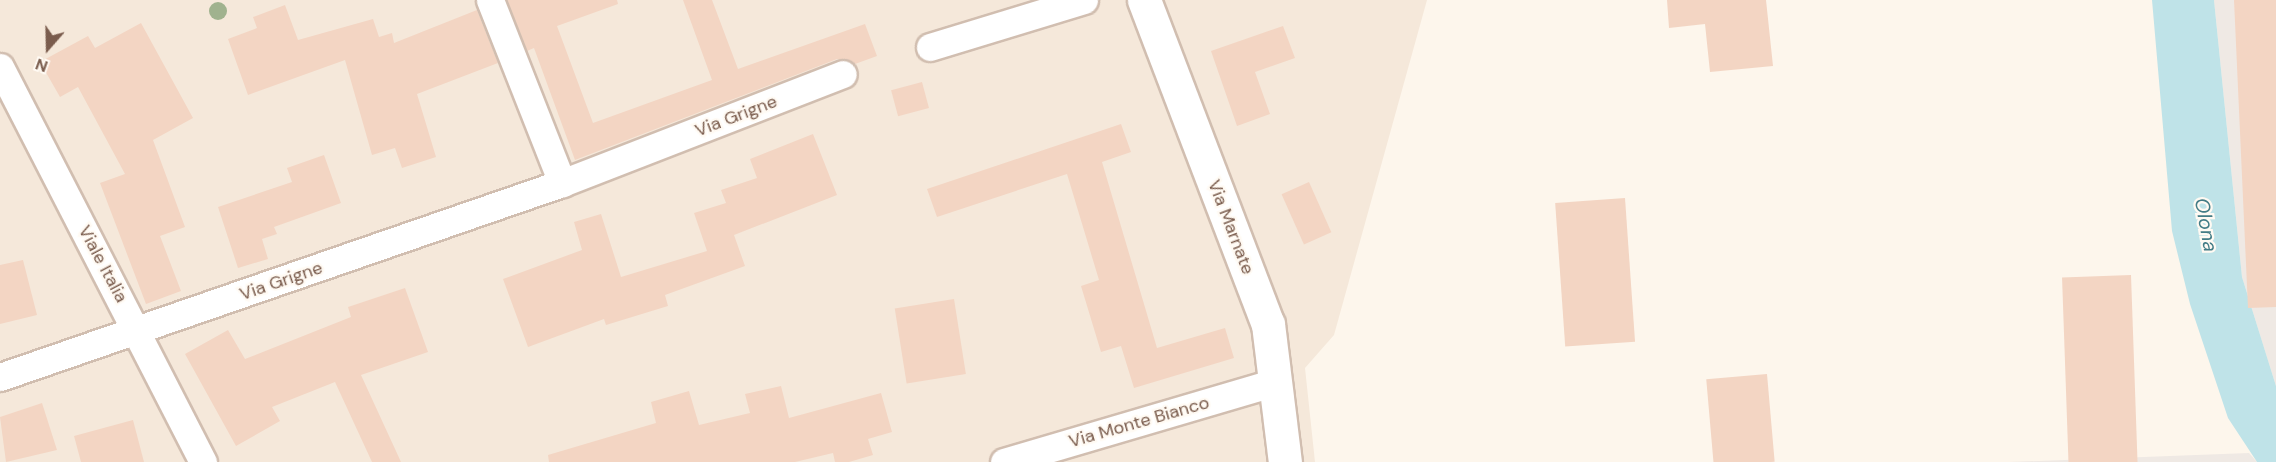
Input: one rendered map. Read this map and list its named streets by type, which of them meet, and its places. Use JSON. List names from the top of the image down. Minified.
{"streets":{"street":["Via Grigne","Via Marnate","Viale Italia","Via Monte Bianco"]},"crossings":[["Via Grigne","Viale Italia"],["Via Marnate","Via Monte Bianco"]],"water":["Olona"],"north":"bottom"}
